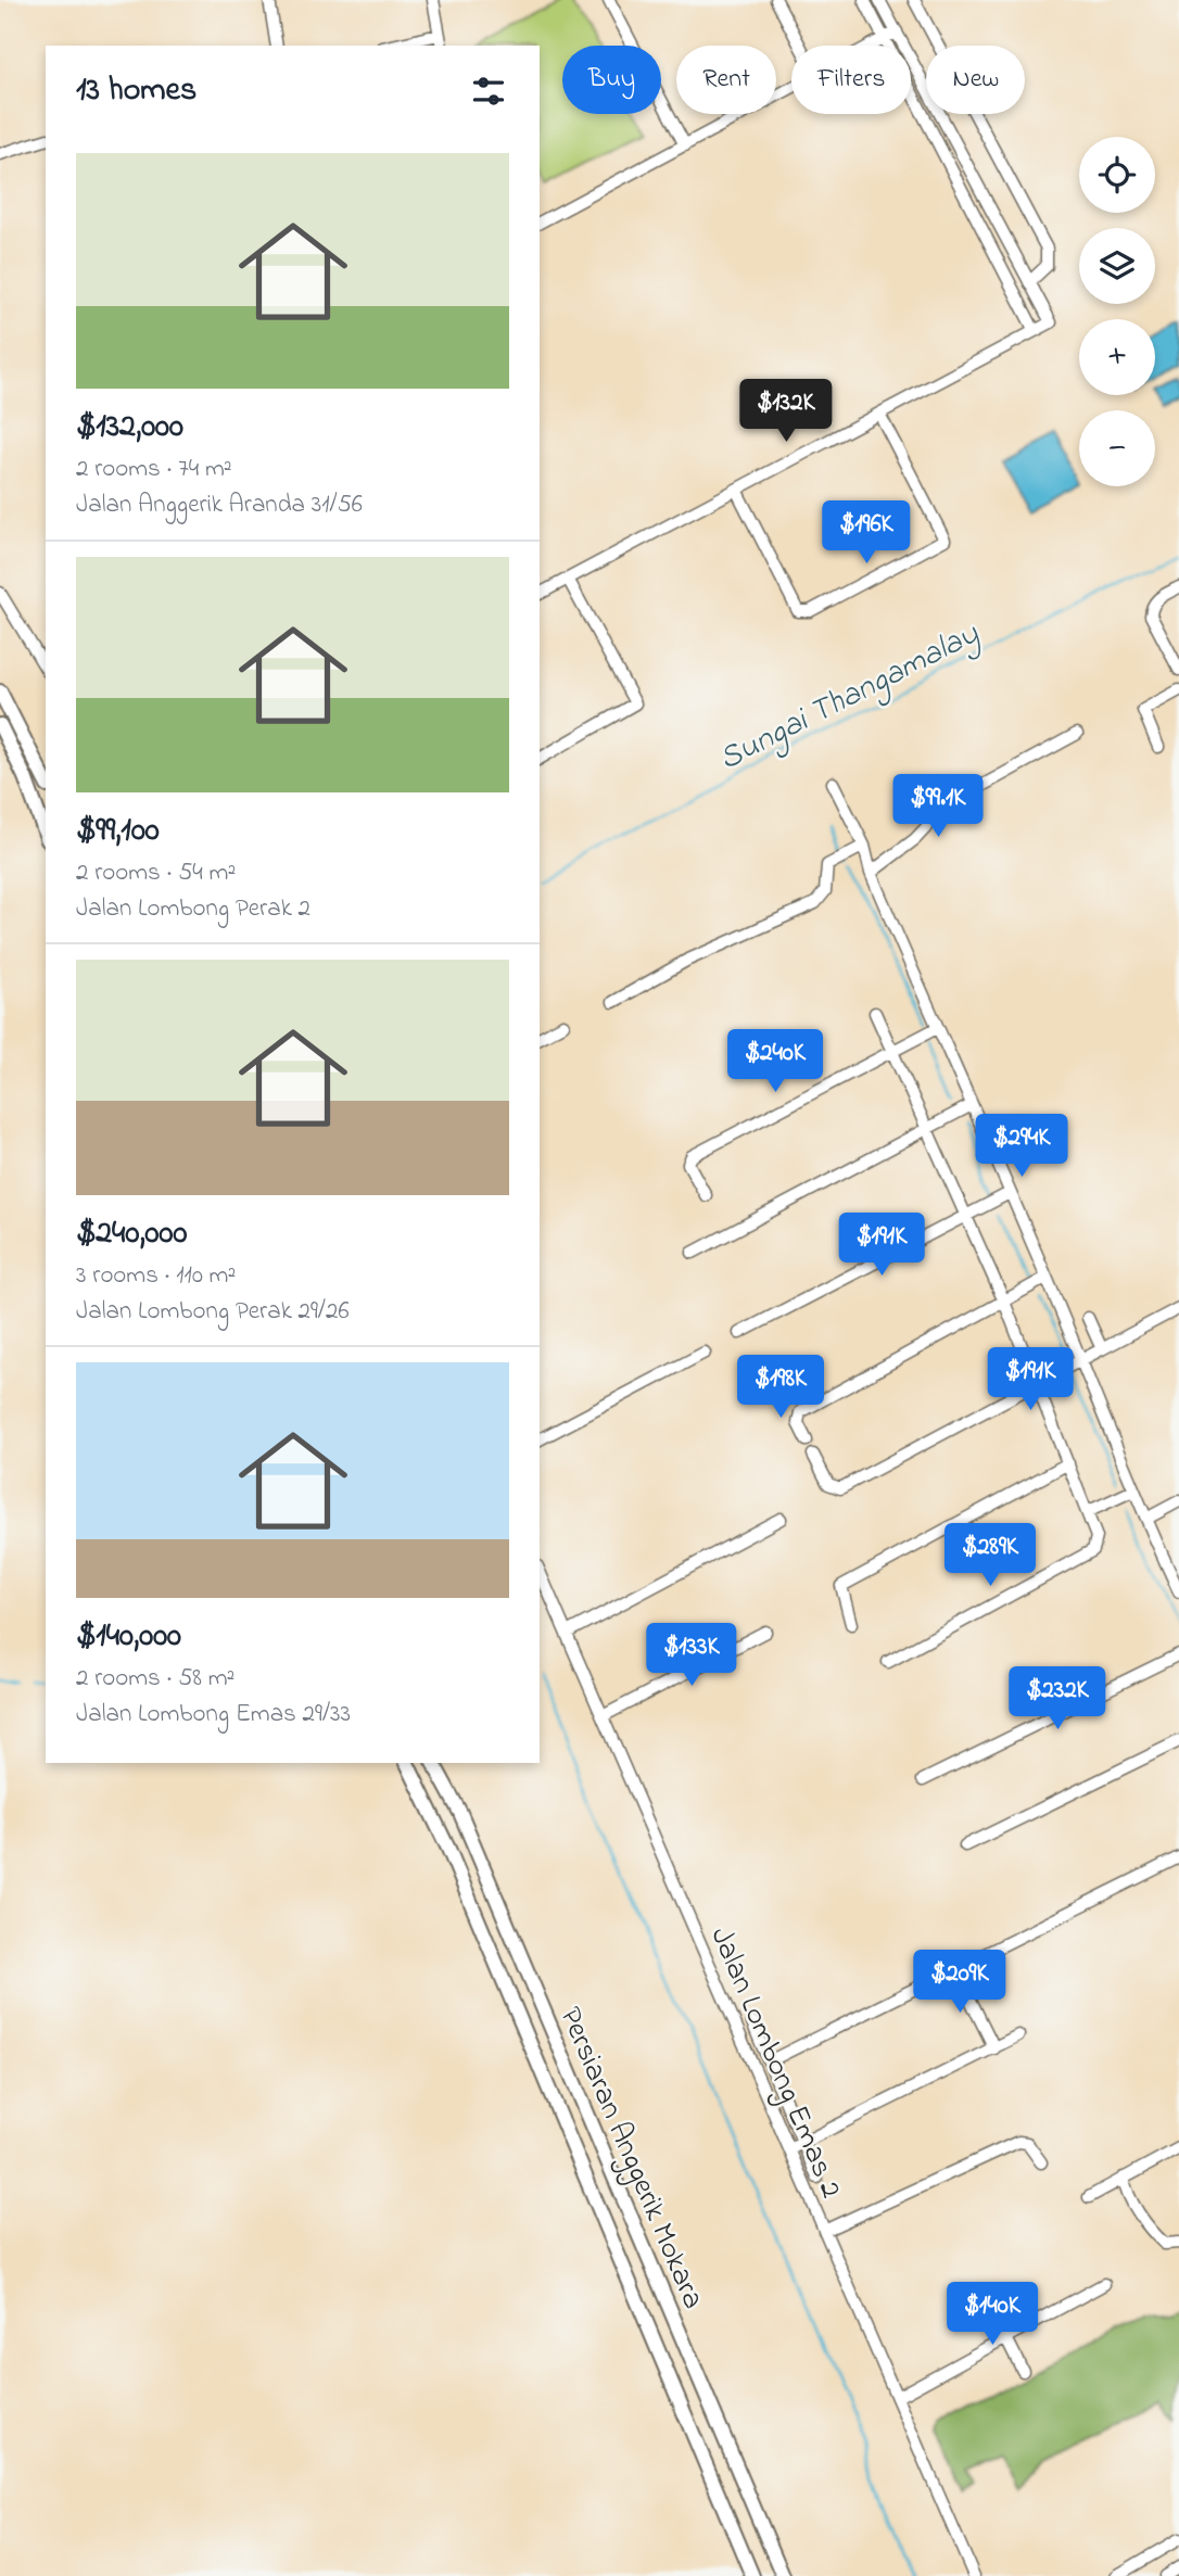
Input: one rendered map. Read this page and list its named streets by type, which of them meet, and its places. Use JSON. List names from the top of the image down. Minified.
{"streets":{"main road":["Persiaran Anggerik Mokara"],"street":["Jalan Lombong Emas 2"]},"water":["Sungai Thangamalay"],"page":{"chip":["Buy","Rent","Filters","New"],"heading":"13 homes","map_buttons":["+","−"],"list":[{"name":"$132,000","note":"2 rooms · 74 m² · Jalan Anggerik Aranda 31/56"},{"name":"$99,100","note":"2 rooms · 54 m² · Jalan Lombong Perak 2"},{"name":"$240,000","note":"3 rooms · 110 m² · Jalan Lombong Perak 29/26"},{"name":"$140,000","note":"2 rooms · 58 m² · Jalan Lombong Emas 29/33"}],"price":["$132K","$196K","$99.1K","$240K","$294K","$191K","$191K","$198K","$289K","$133K","$232K","$209K","$140K"]}}
